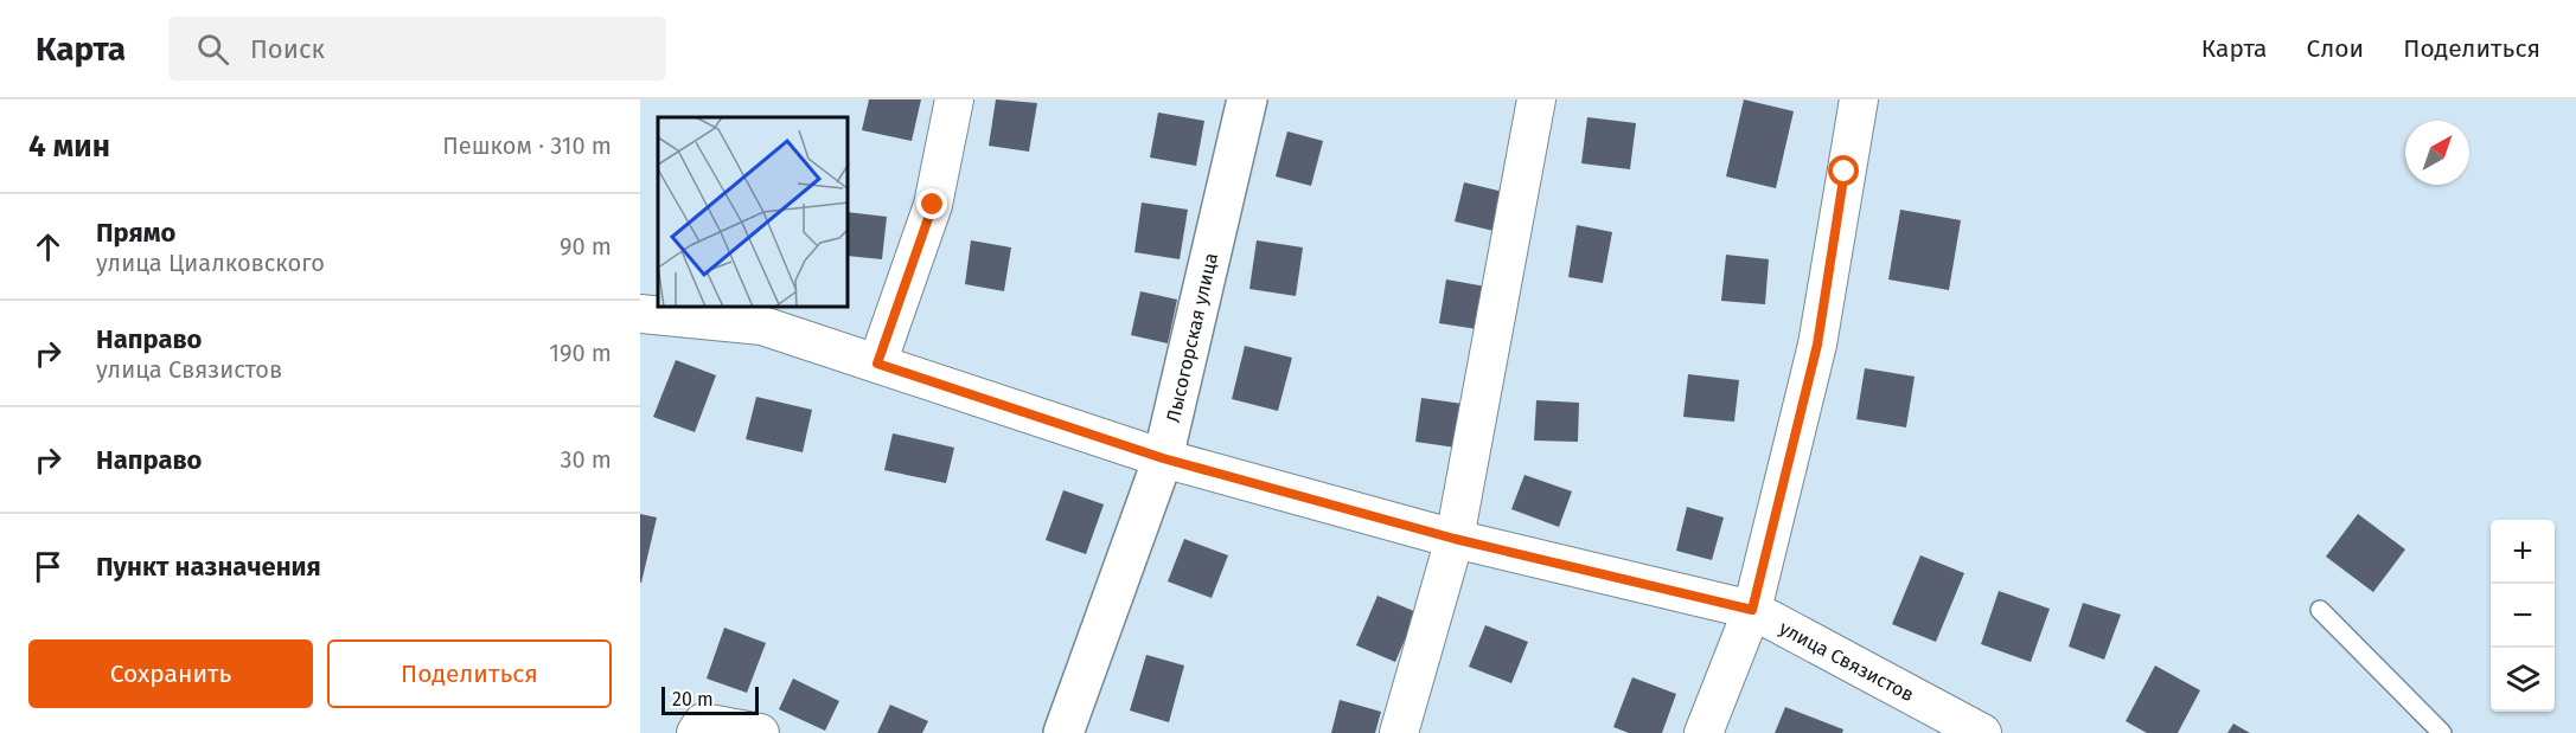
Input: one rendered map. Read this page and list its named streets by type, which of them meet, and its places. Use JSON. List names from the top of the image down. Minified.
{"streets":{"street":["Лысогорская улица","улица Связистов"]},"crossings":[["Лысогорская улица","улица Связистов"]],"scale_bar":"20 m","north":"top right","page":{"header":"Карта","search":"Поиск","nav":["Карта","Слои","Поделиться"],"heading":["4 мин","Пешком · 310 m"],"list":[["Прямо","улица Циалковского","90 m"],["Направо","улица Связистов","190 m"],["Направо","30 m"],"Пункт назначения"],"map_buttons":["+","−"],"buttons":["Сохранить","Поделиться"],"scale":"20 m"}}
